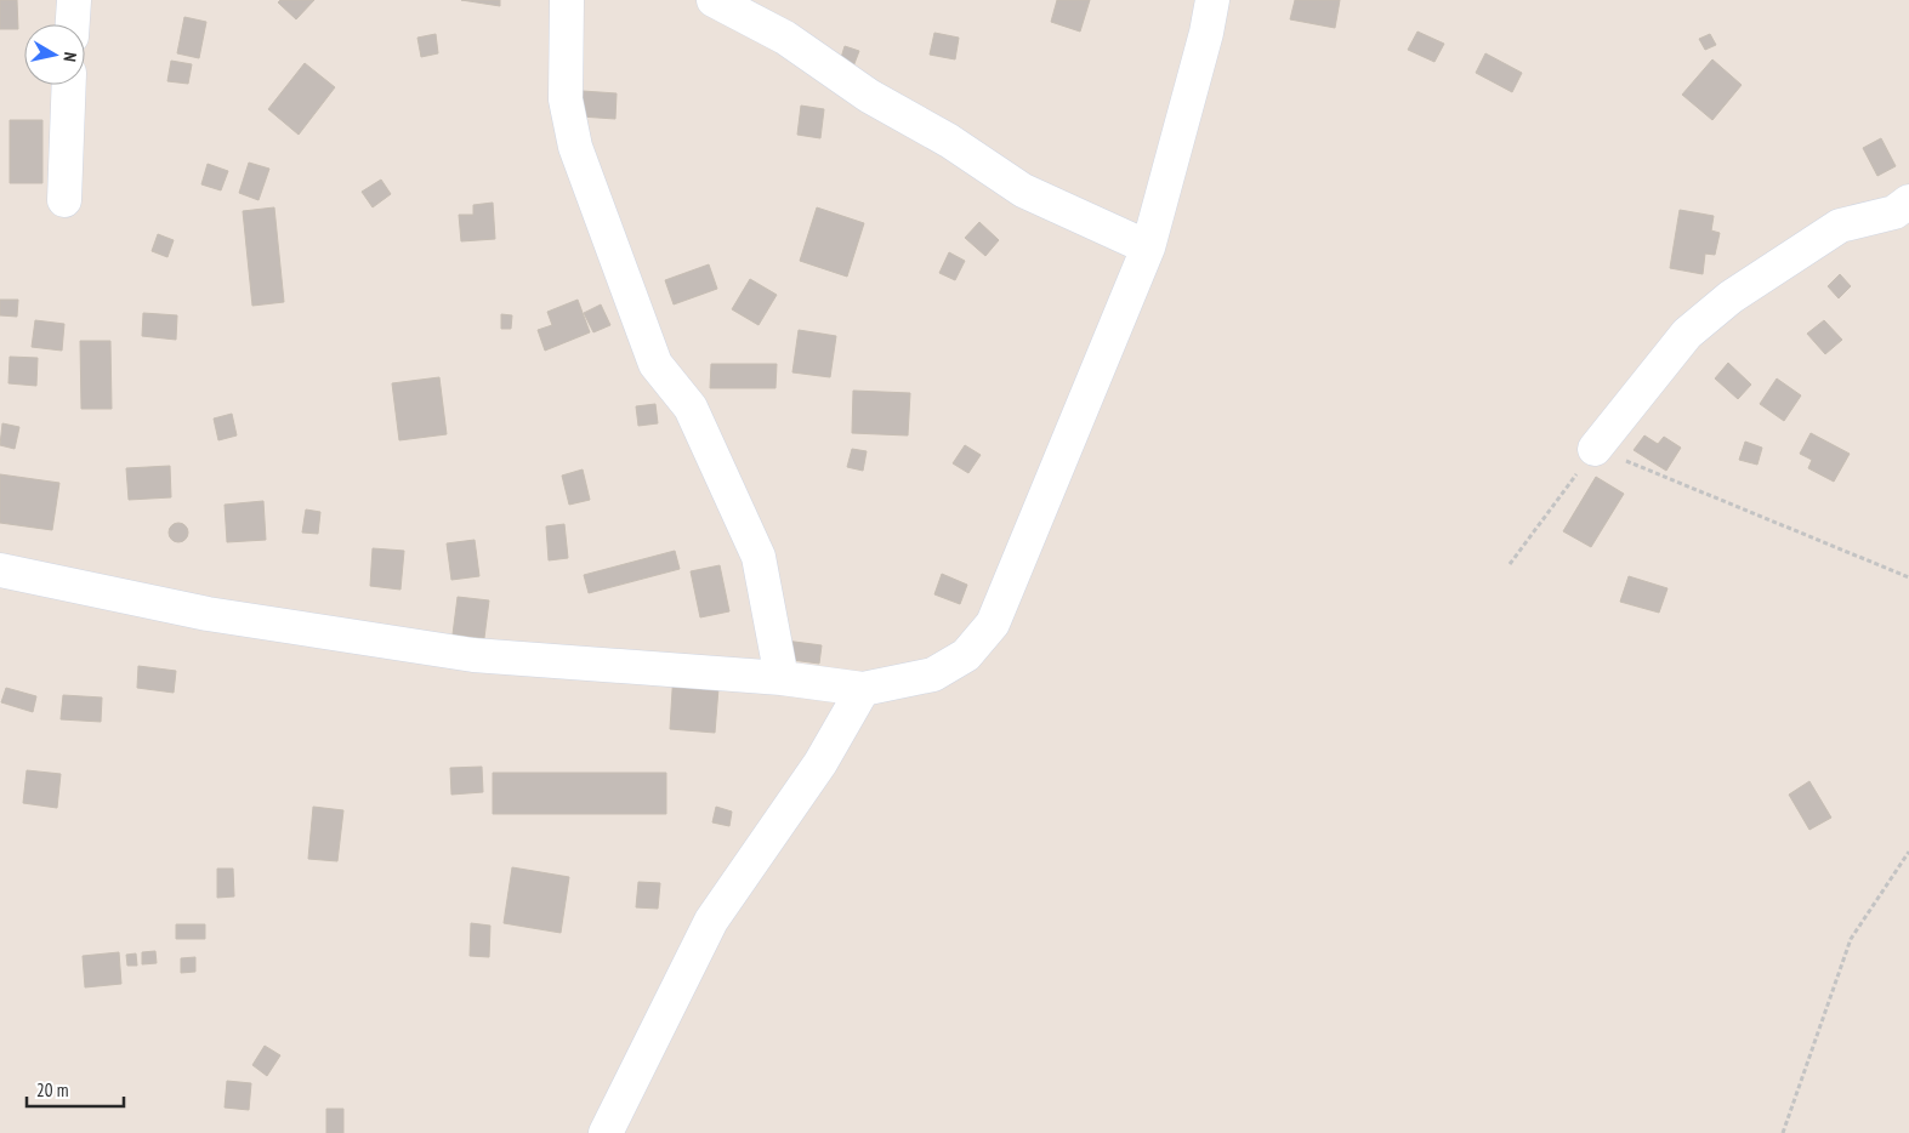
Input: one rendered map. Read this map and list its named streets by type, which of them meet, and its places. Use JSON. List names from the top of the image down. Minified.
{"scale_bar":"20 m","north":"right"}
